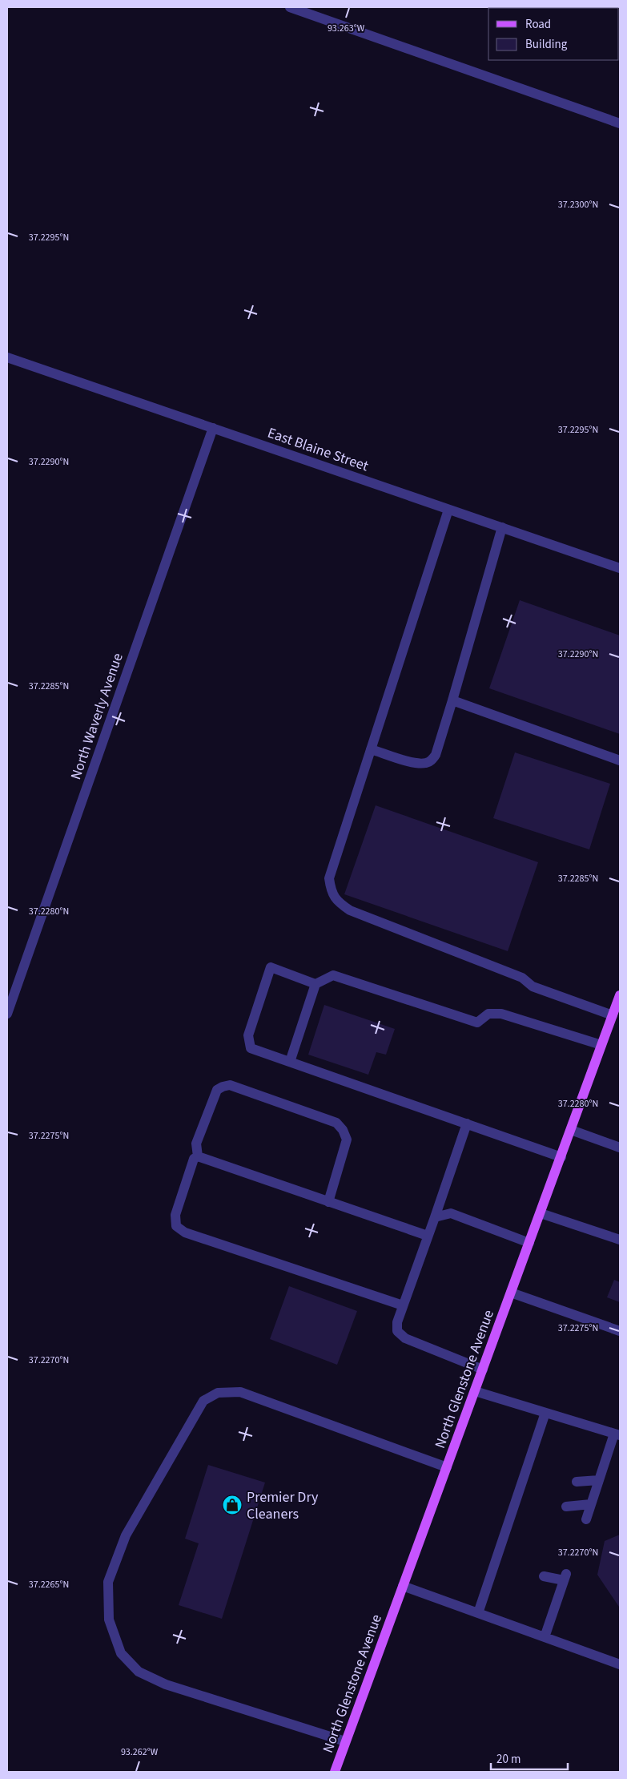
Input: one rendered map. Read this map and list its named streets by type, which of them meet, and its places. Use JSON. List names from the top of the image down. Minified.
{"streets":{"main road":["North Glenstone Avenue"],"street":["East Blaine Street","North Waverly Avenue"]},"crossings":[["East Blaine Street","North Waverly Avenue"]],"places":{"shop":["Premier Dry Cleaners"]},"legend":["Road","Building"],"scale_bar":"20 m","coordinates":["93.263°W","37.2300°N","37.2295°N","37.2290°N","37.2285°N","37.2280°N","37.2275°N","37.2270°N","37.2265°N","93.262°W"]}
